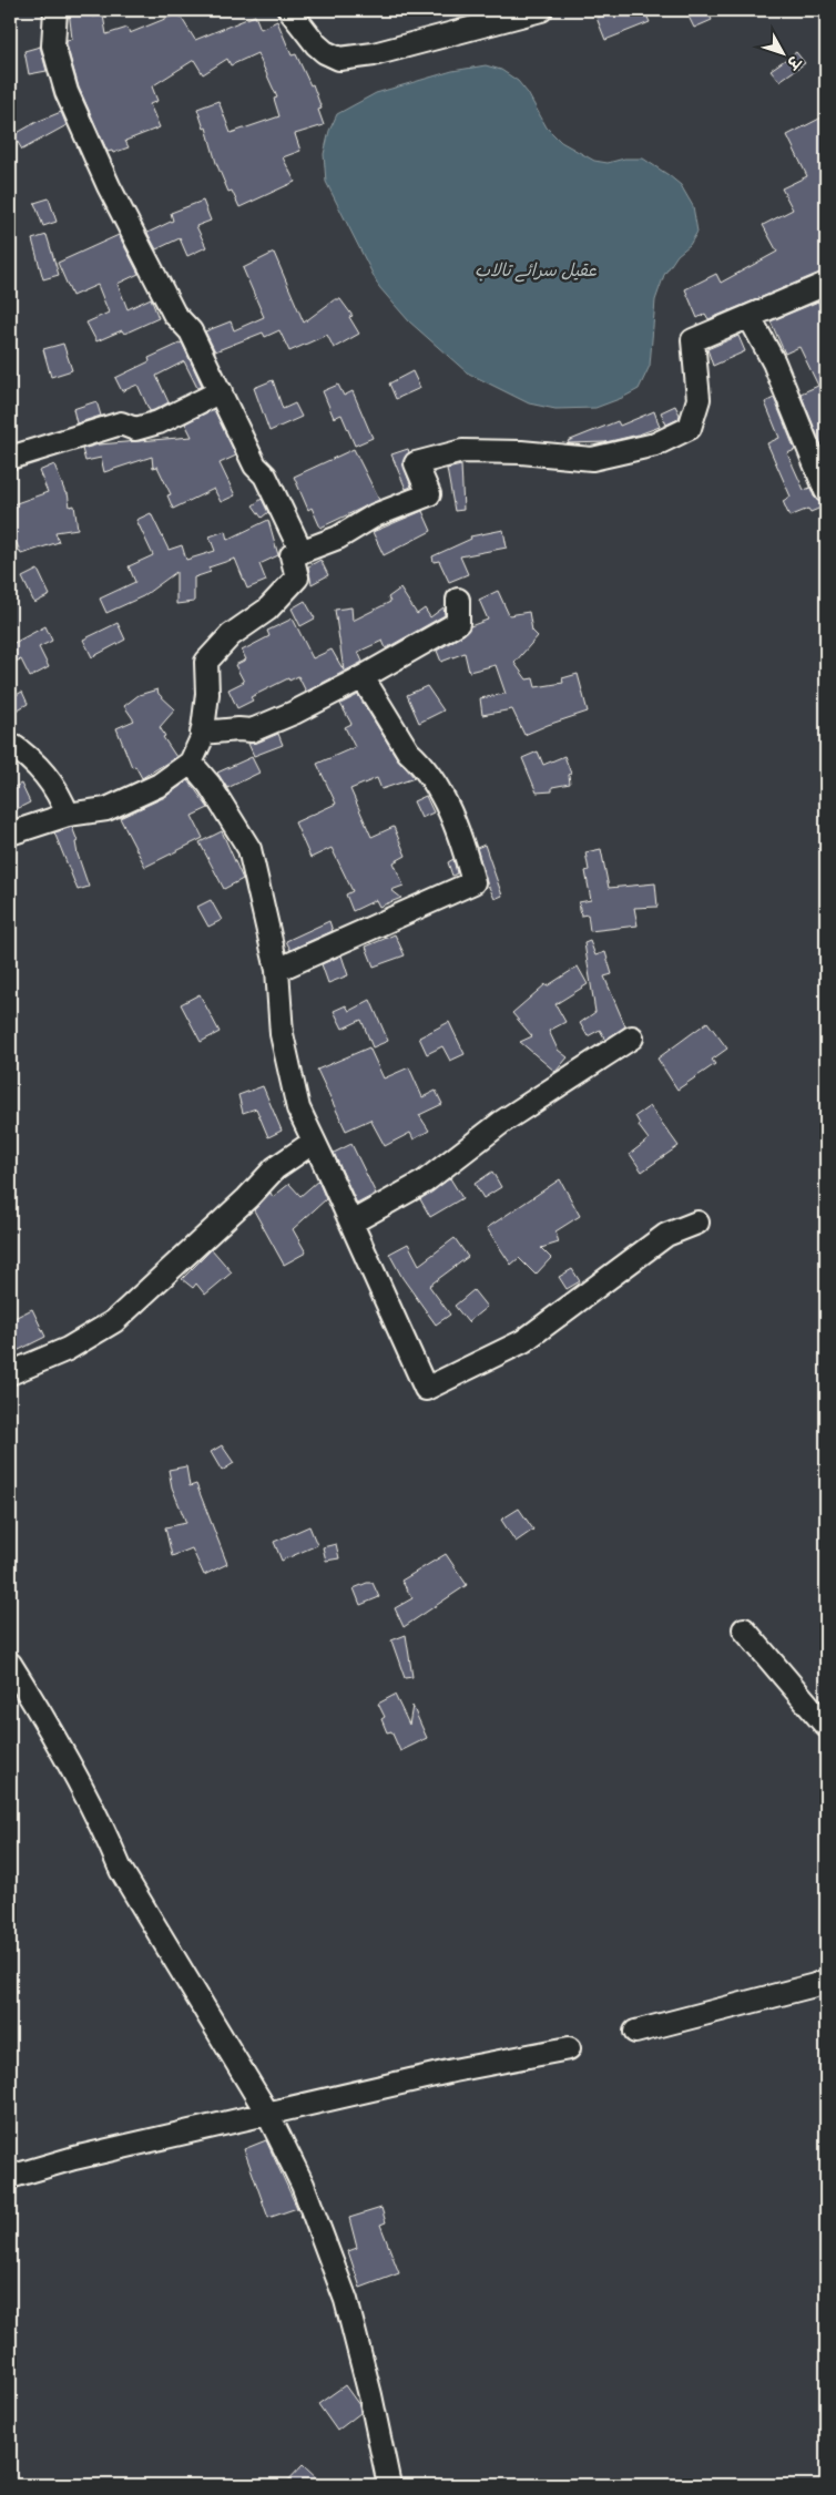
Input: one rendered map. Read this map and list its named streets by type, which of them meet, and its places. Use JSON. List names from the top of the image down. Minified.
{"water":["عقیل سرائے تالاب"],"north":"bottom right"}
